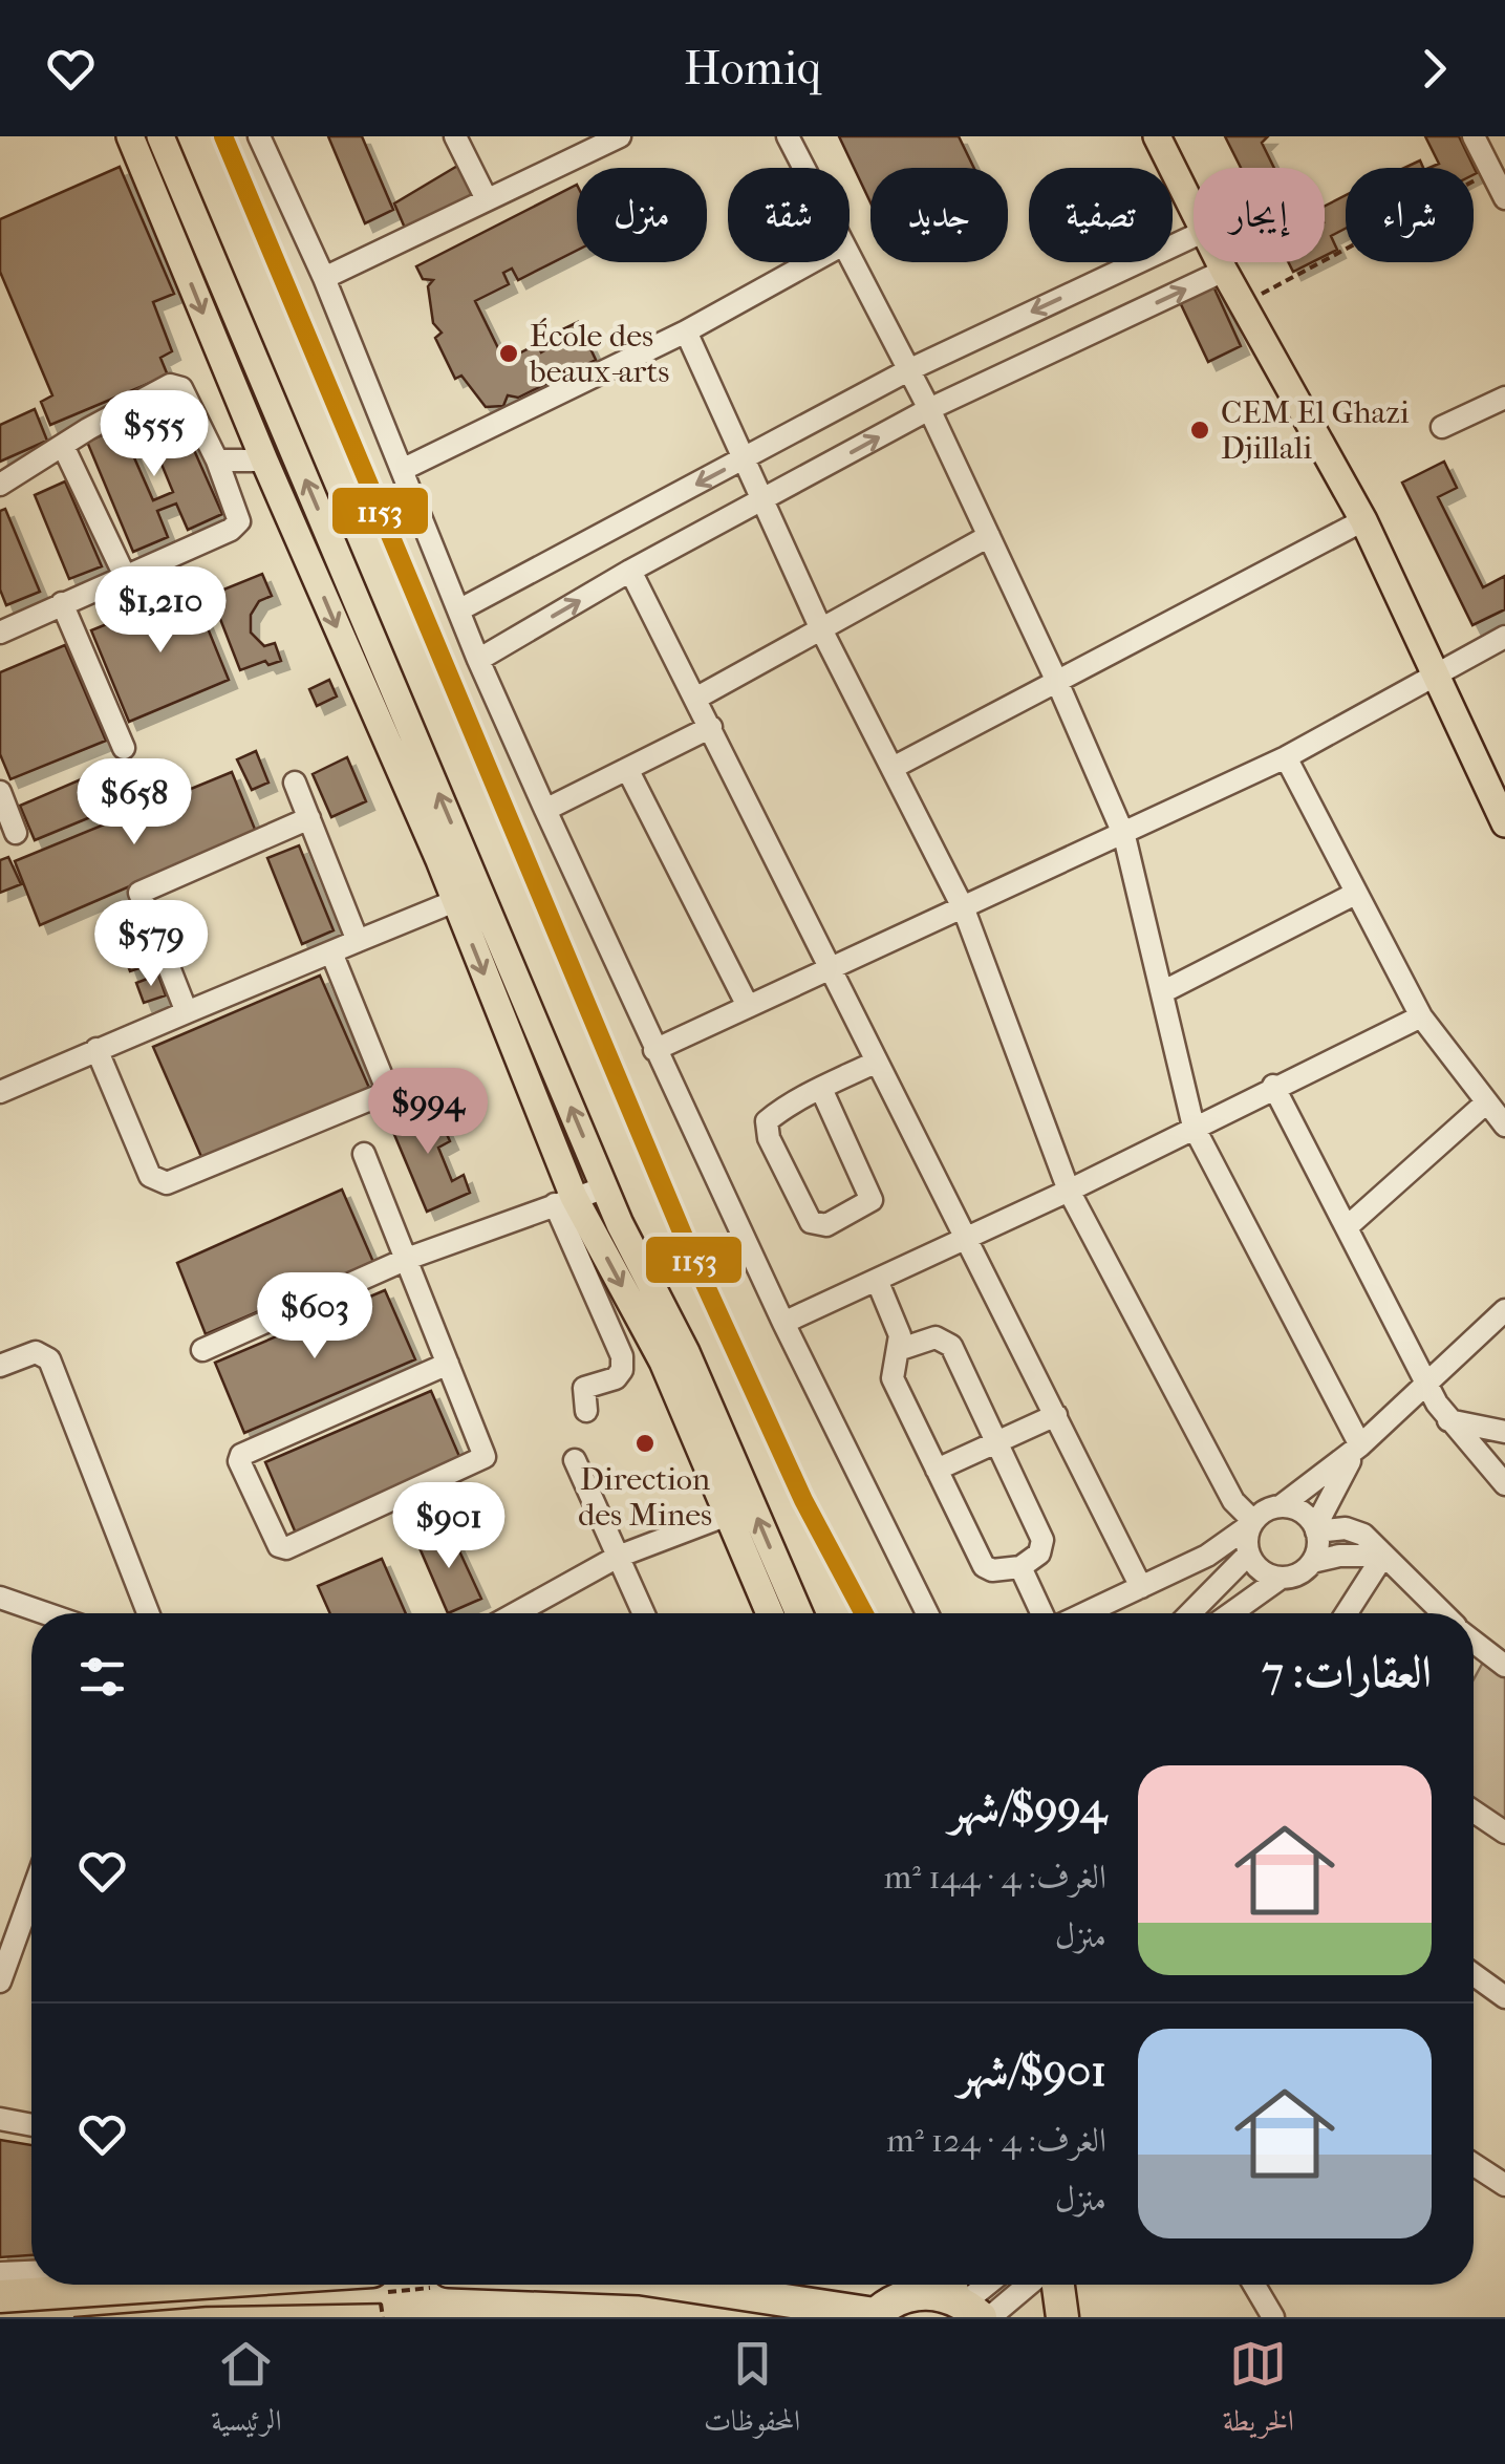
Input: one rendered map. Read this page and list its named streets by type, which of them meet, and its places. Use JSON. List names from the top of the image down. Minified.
{"places":["École des beaux-arts","CEM El Ghazi Djillali","Direction des Mines"],"lines":["transit line 1153"],"page":{"header":"Homiq","chip":["شراء","إيجار","تصفية","جديد","شقة","منزل"],"price":["$555","$1,210","$658","$579","$994","$603","$901"],"heading":"العقارات: 7","list":[{"name":"$994/شهر","note":"الغرف: 4 · 144 m² · منزل"},{"name":"$901/شهر","note":"الغرف: 4 · 124 m² · منزل"}],"tabs":["الخريطة","المحفوظات","الرئيسية"]}}
